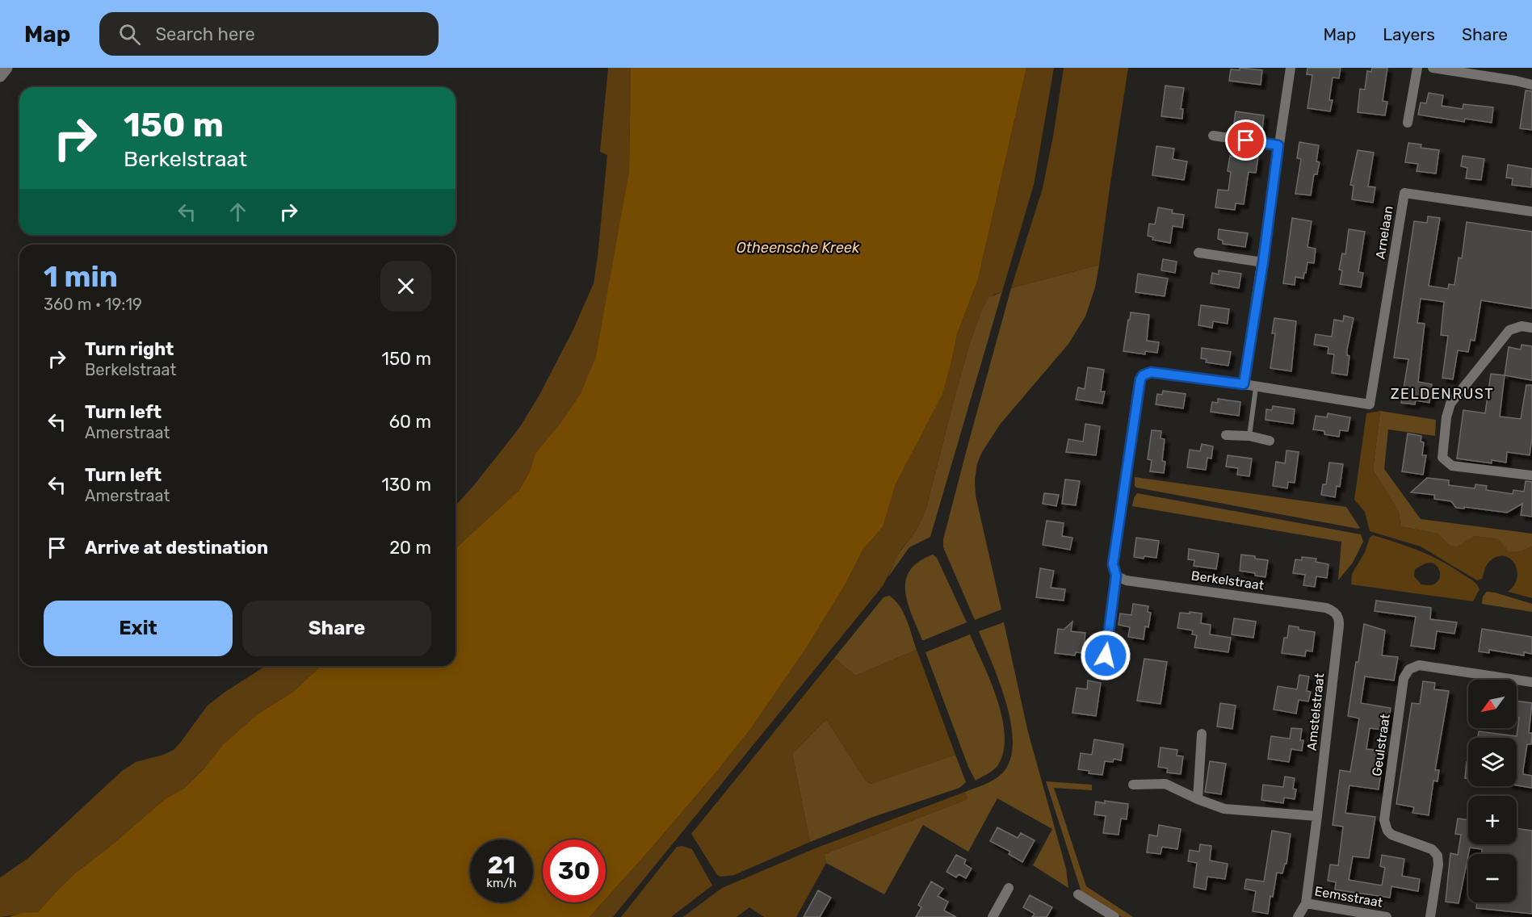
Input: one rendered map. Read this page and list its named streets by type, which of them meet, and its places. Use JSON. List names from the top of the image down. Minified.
{"streets":{"street":["Arnelaan","Berkelstraat","Amstelstraat","Geulstraat","Eemsstraat"]},"crossings":[["Berkelstraat","Amstelstraat"],["Amstelstraat","Eemsstraat"]],"districts":["ZELDENRUST"],"water":["Otheensche Kreek"],"north":"bottom left","page":{"header":"Map","search":"Search here","nav":["Map","Layers","Share"],"turn":["150 m","Berkelstraat"],"heading":["1 min","360 m · 19:19"],"list":[{"name":"Turn right","note":"Berkelstraat","value":"150 m"},{"name":"Turn left","note":"Amerstraat","value":"60 m"},{"name":"Turn left","note":"Amerstraat","value":"130 m"},{"name":"Arrive at destination","value":"20 m"}],"buttons":["Exit","Share"],"map_buttons":["+","−"],"speed":"21 km/h","limit":"30"}}
